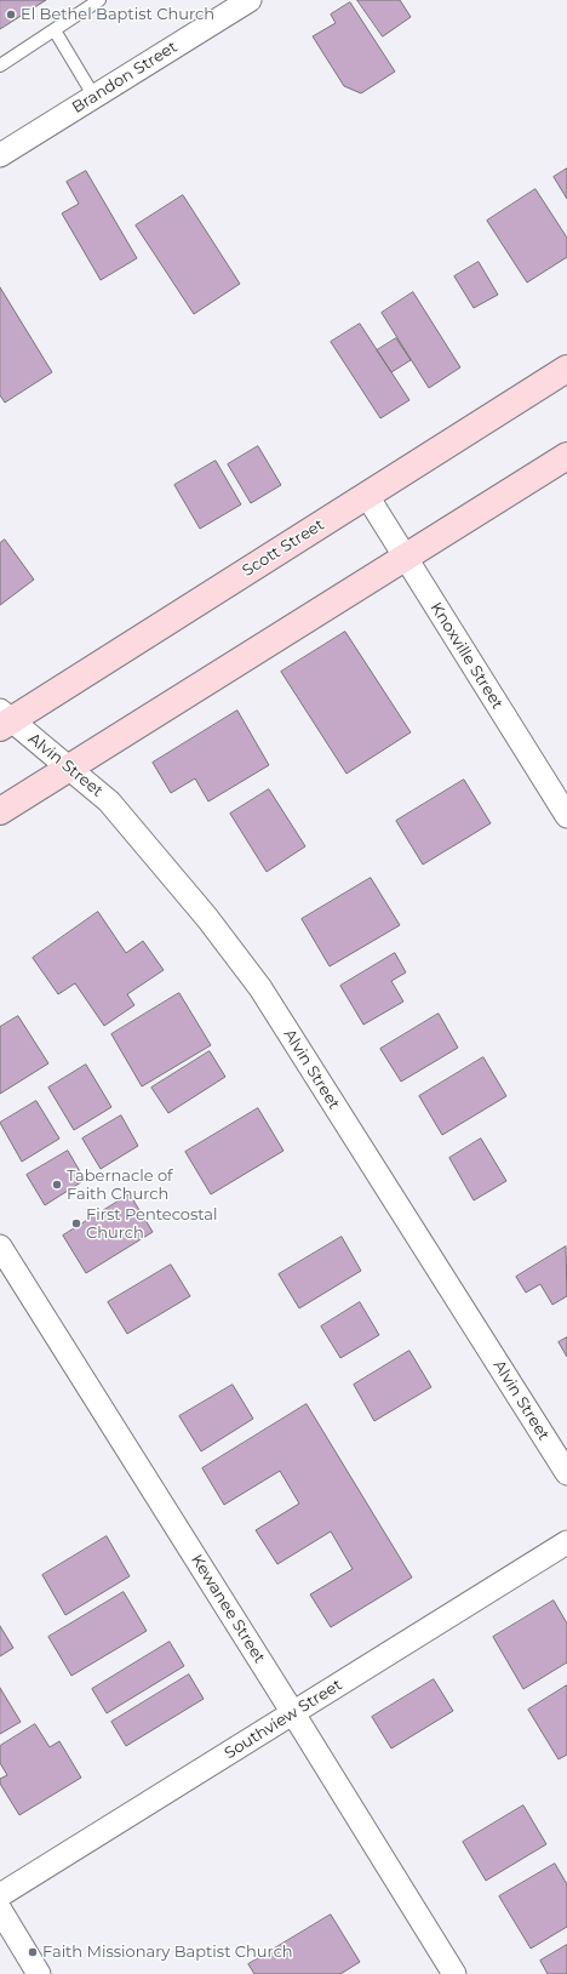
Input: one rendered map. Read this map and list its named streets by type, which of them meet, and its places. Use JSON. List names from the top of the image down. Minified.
{"streets":{"main road":["Scott Street"],"street":["Brandon Street","Knoxville Street","Alvin Street","Kewanee Street","Southview Street"]},"crossings":[["Scott Street","Knoxville Street"],["Scott Street","Alvin Street"],["Kewanee Street","Southview Street"]],"places":["El Bethel Baptist Church","Tabernacle of Faith Church","First Pentecostal Church","Faith Missionary Baptist Church"]}
